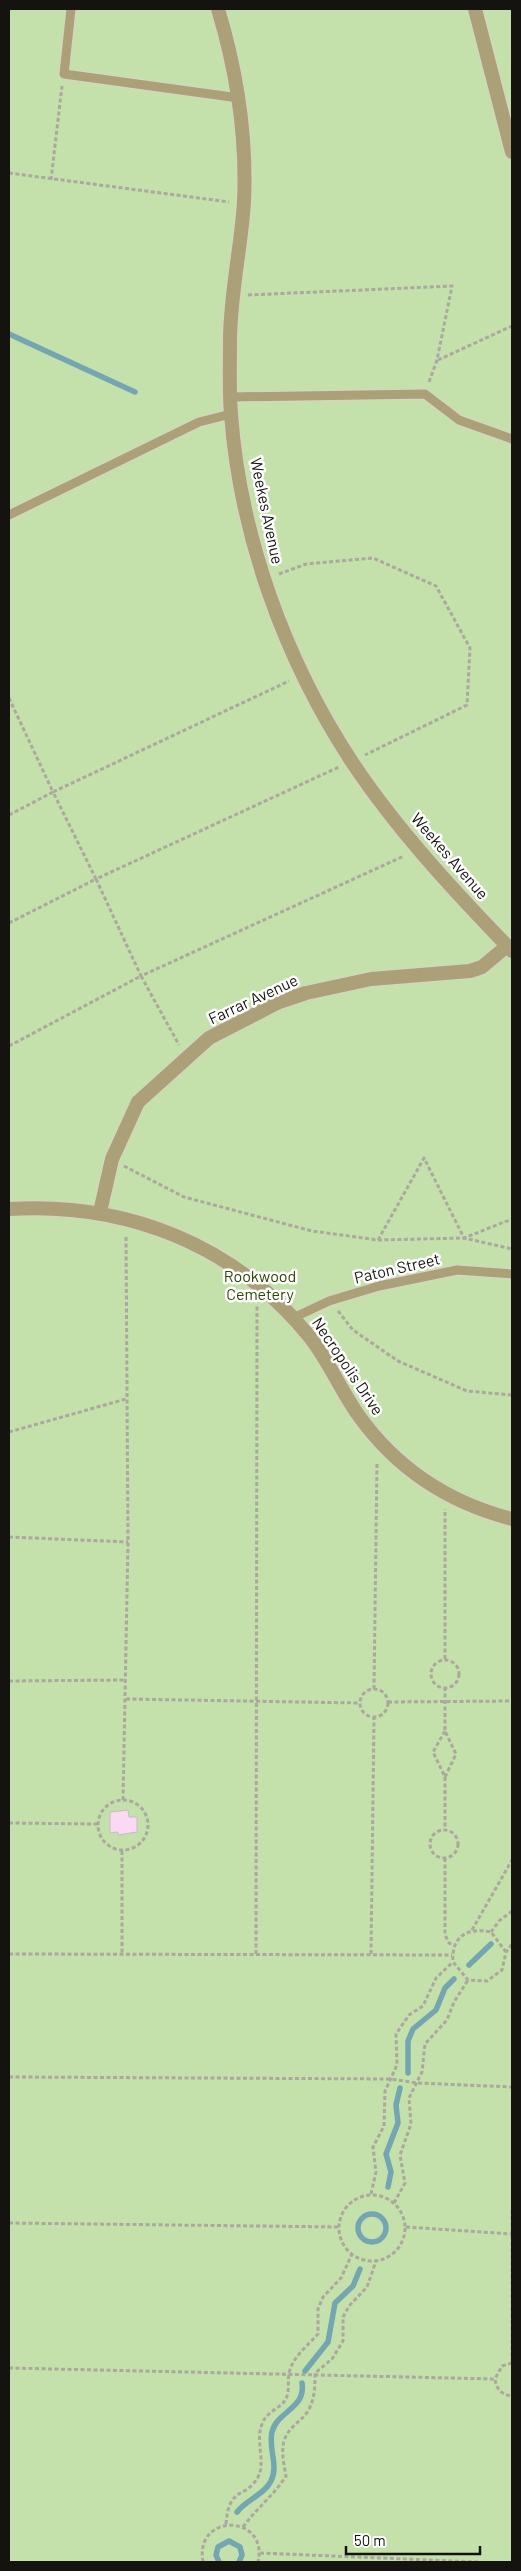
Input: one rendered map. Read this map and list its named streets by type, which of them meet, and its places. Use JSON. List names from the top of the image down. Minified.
{"streets":{"street":["Weekes Avenue","Farrar Avenue","Necropolis Drive"],"lane":["Paton Street"]},"crossings":[["Weekes Avenue","Farrar Avenue"],["Farrar Avenue","Necropolis Drive"],["Paton Street","Necropolis Drive"]],"parks":["Rookwood Cemetery"],"scale_bar":"50 m"}
